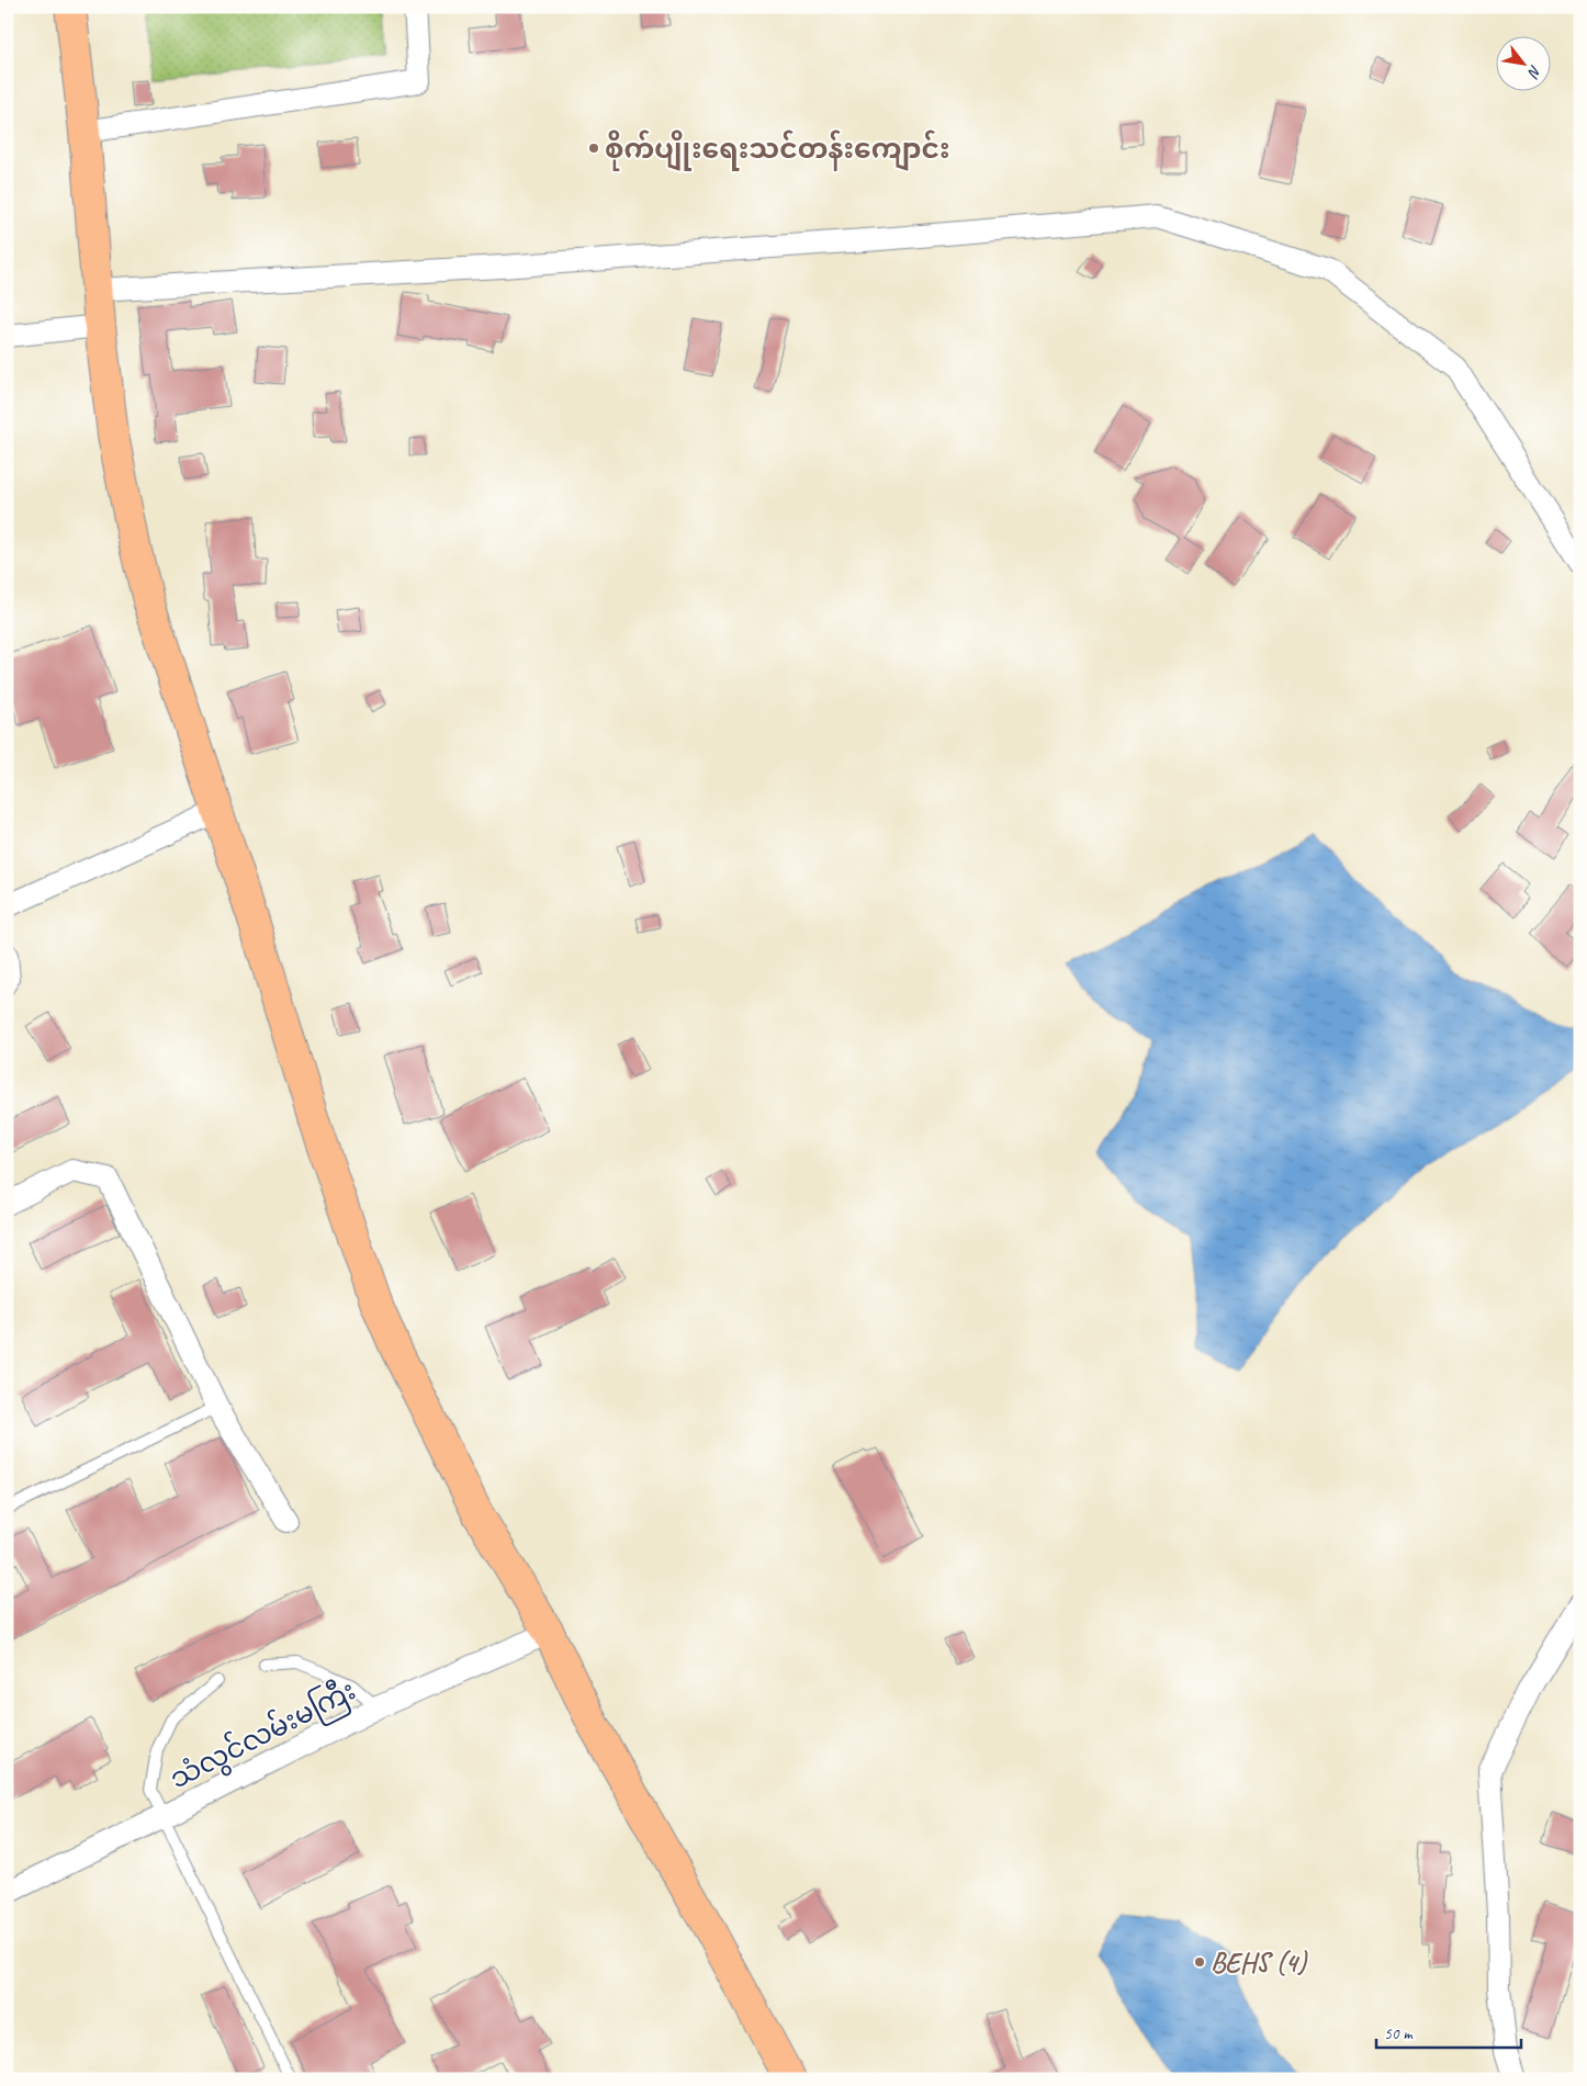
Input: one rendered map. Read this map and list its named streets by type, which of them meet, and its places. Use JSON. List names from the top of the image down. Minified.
{"streets":{"street":["သံလွင်လမ်းမကြီး"]},"places":["စိုက်ပျိုးရေးသင်တန်းကျောင်း","BEHS (4)"],"scale_bar":"50 m","north":"bottom right"}
